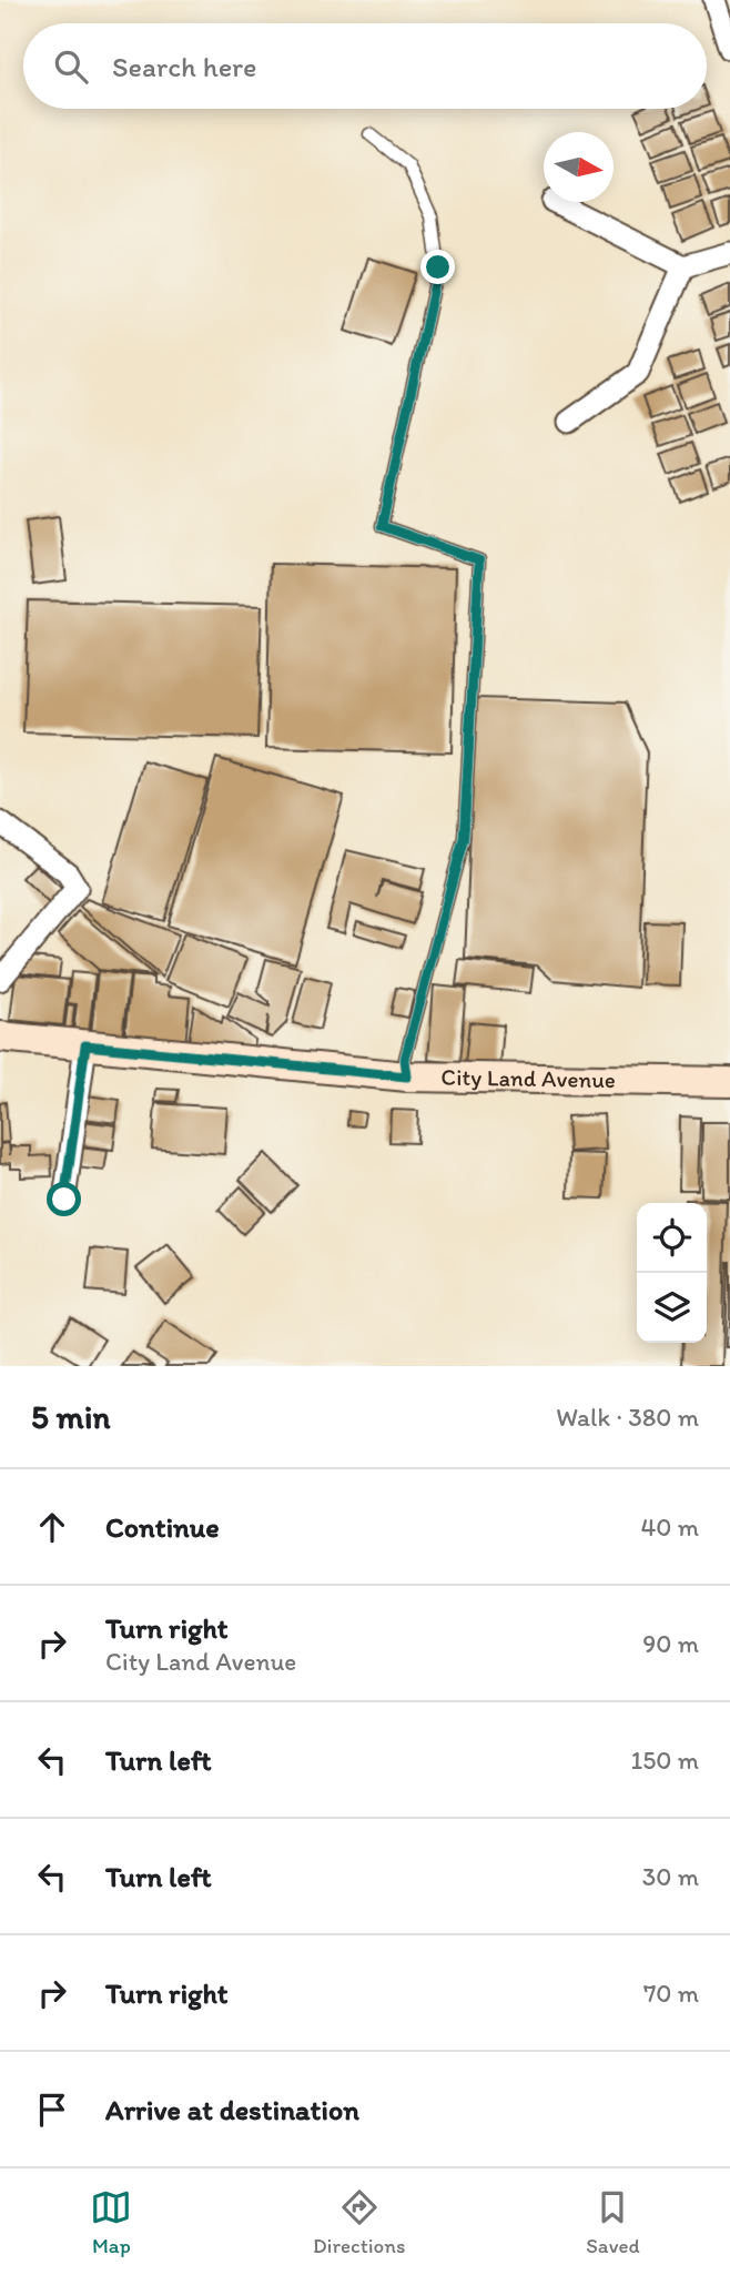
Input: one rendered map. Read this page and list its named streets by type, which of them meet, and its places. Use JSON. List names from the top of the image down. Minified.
{"streets":{"street":["City Land Avenue"]},"north":"right","page":{"search":"Search here","heading":["5 min","Walk · 380 m"],"list":[["Continue","40 m"],["Turn right","City Land Avenue","90 m"],["Turn left","150 m"],["Turn left","30 m"],["Turn right","70 m"],"Arrive at destination"],"nav":["Map","Directions","Saved"]}}
